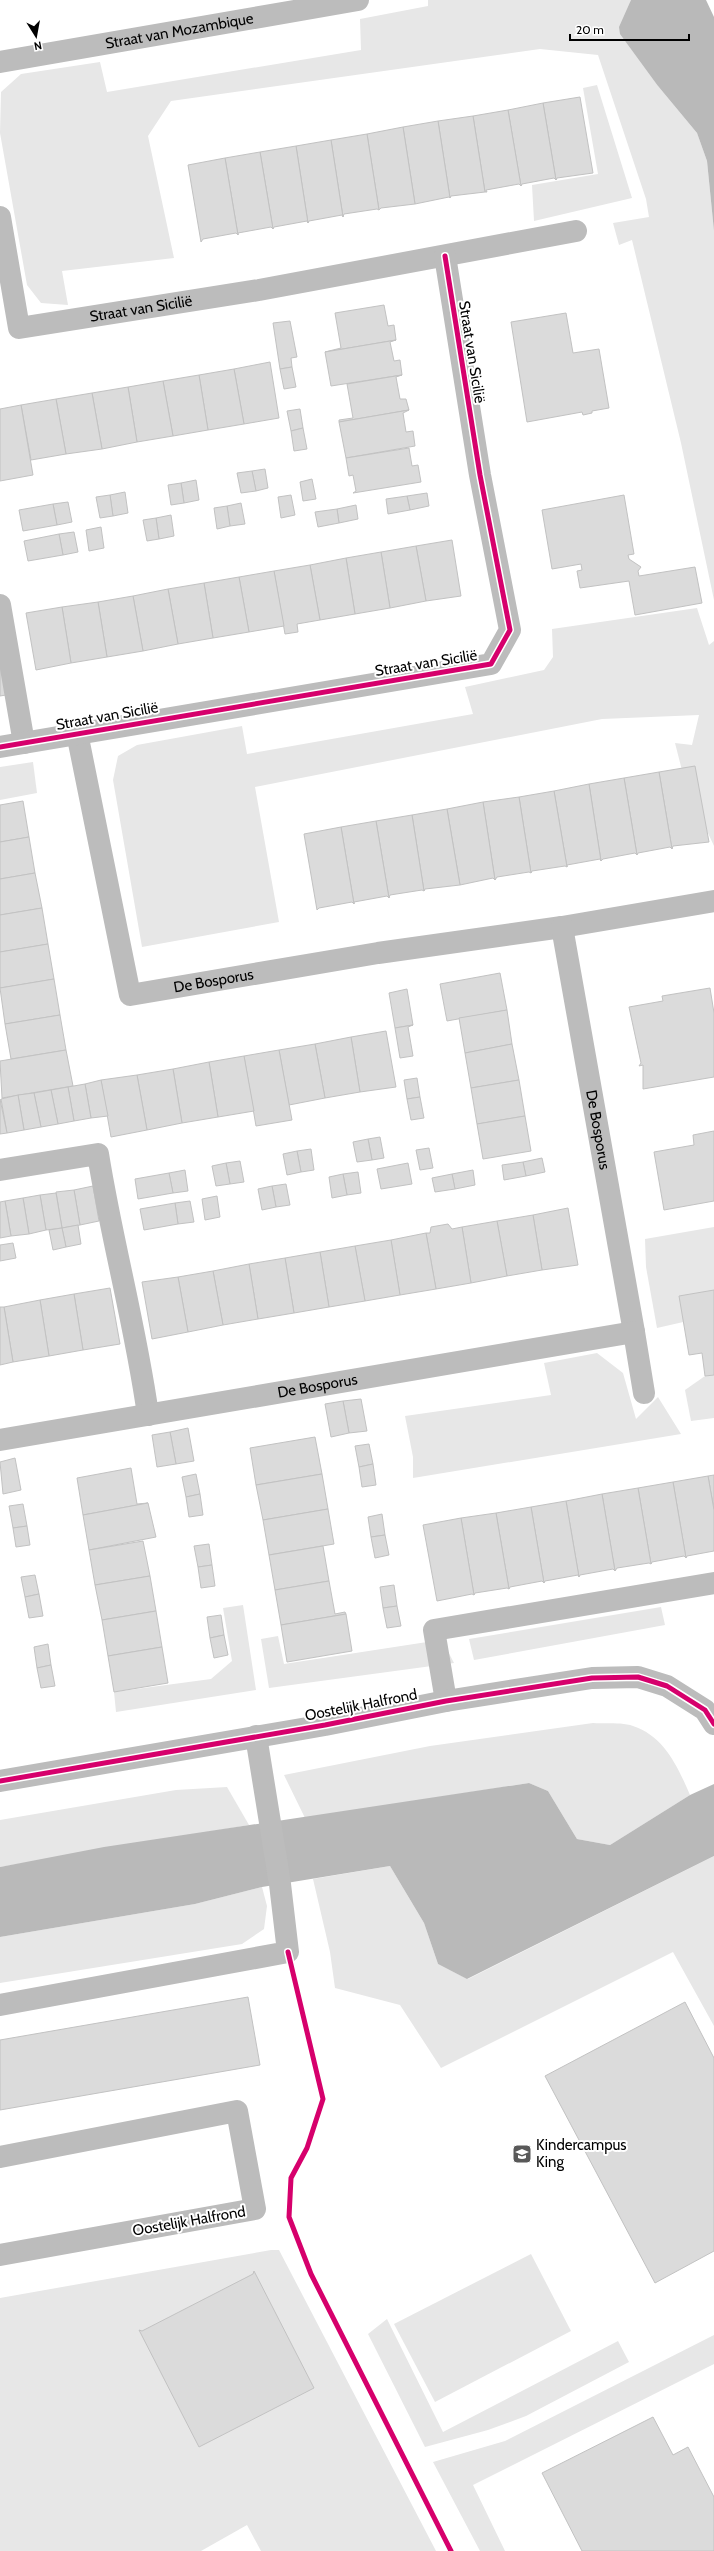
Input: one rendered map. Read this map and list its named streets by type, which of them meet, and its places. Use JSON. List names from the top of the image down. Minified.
{"streets":{"street":["Straat van Mozambique","Straat van Sicilië","De Bosporus","Oostelijk Halfrond"]},"crossings":[["Straat van Sicilië","De Bosporus"]],"places":{"school or university":["Kindercampus King"]},"scale_bar":"20 m","north":"bottom"}
